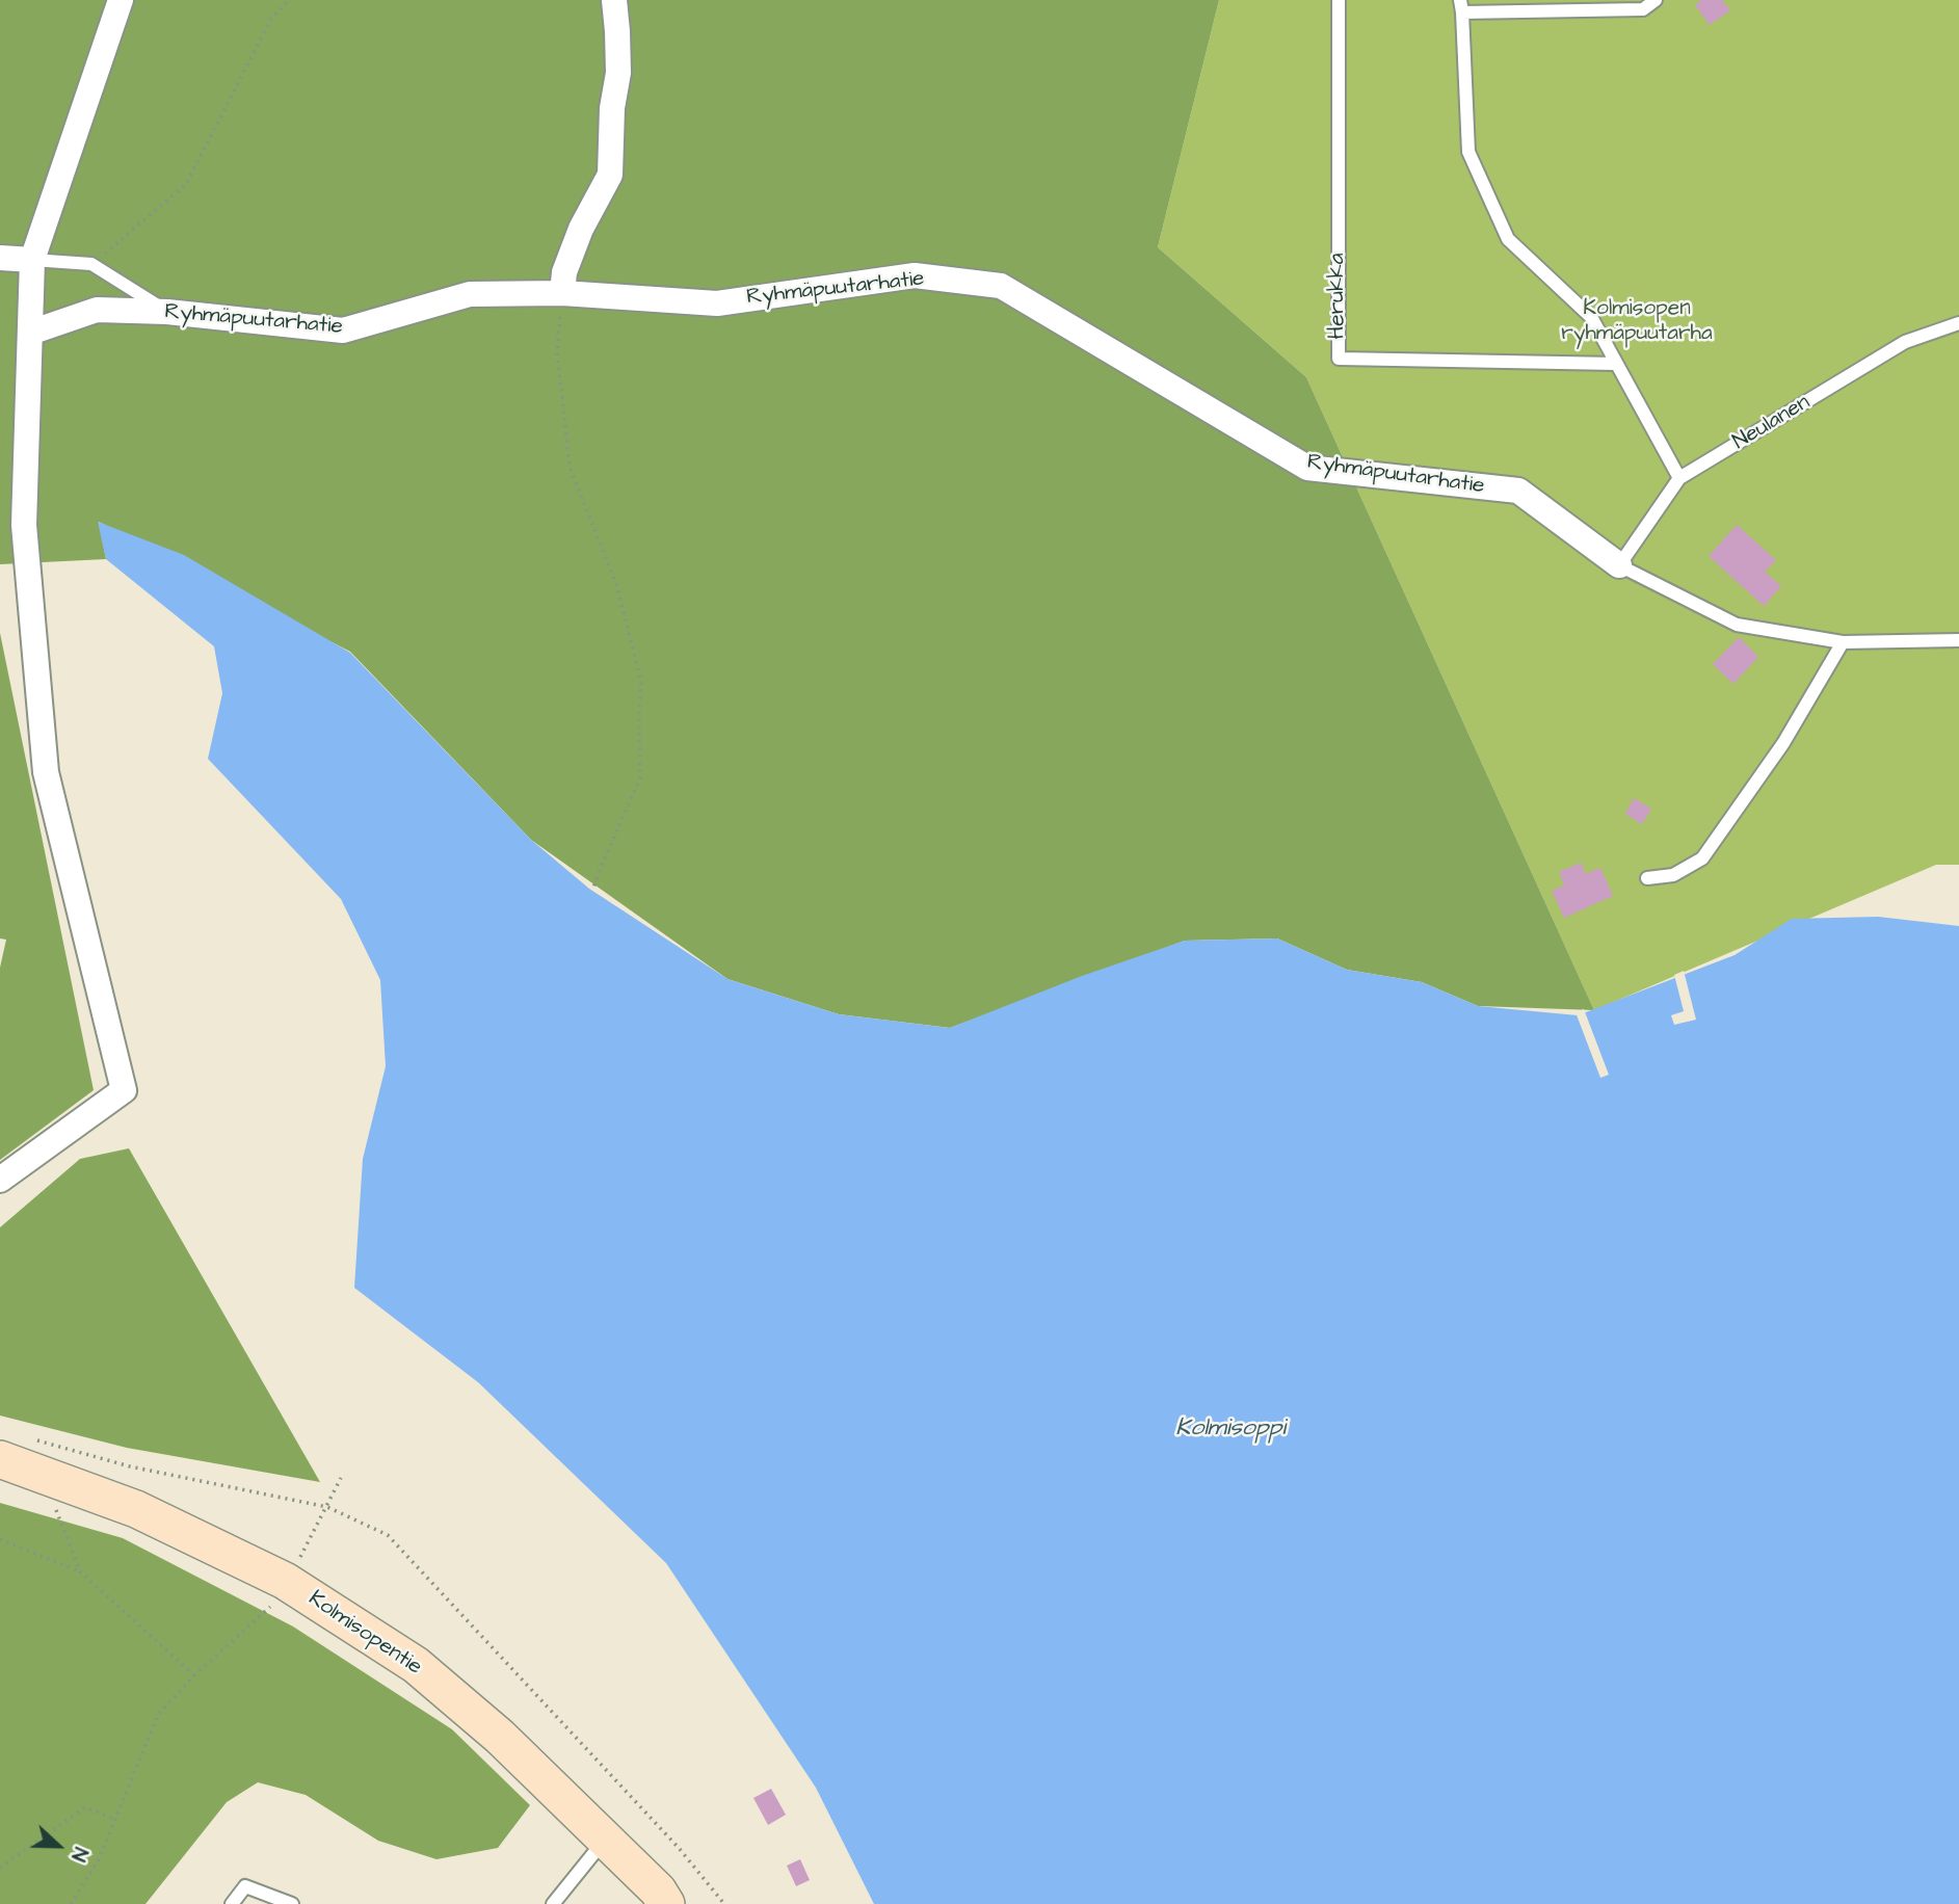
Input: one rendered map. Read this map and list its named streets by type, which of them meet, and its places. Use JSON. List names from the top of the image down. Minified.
{"streets":{"main road":["Kolmisopentie"],"street":["Ryhmäpuutarhatie"],"lane":["Herukka","Neulanen"]},"crossings":[["Ryhmäpuutarhatie","Neulanen"]],"water":["Kolmisoppi"],"parks":["Kolmisopen ryhmäpuutarha"],"north":"right"}
